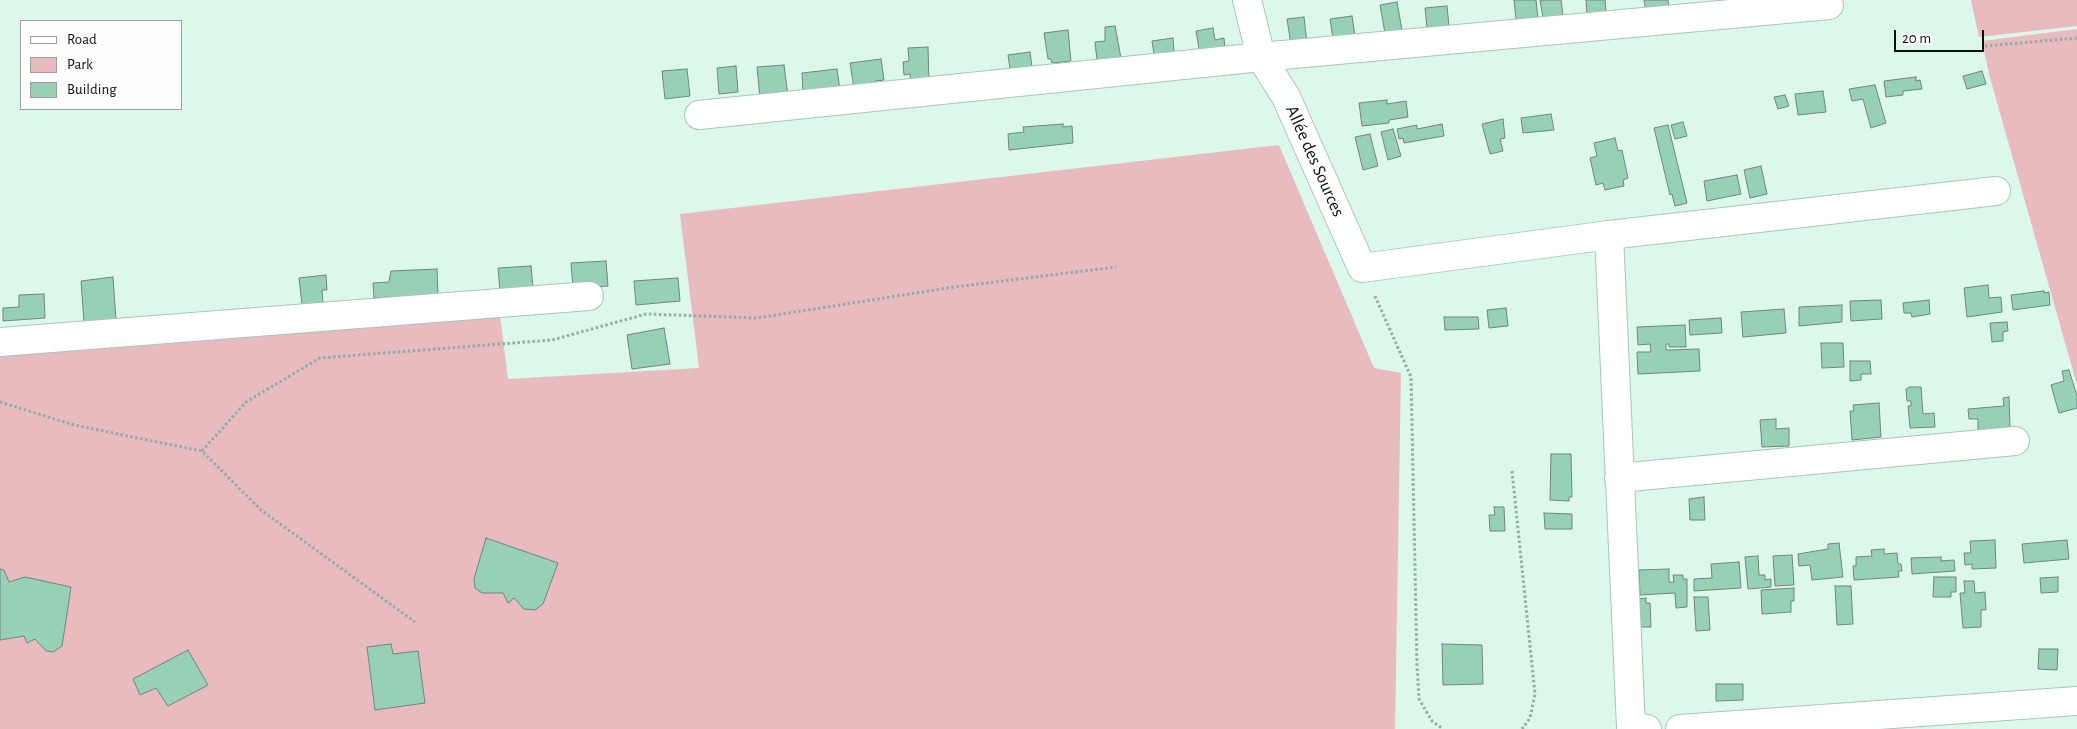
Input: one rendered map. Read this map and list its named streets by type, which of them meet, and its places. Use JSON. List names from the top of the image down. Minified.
{"streets":{"lane":["Allée des Sources"]},"legend":["Road","Park","Building"],"scale_bar":"20 m"}
